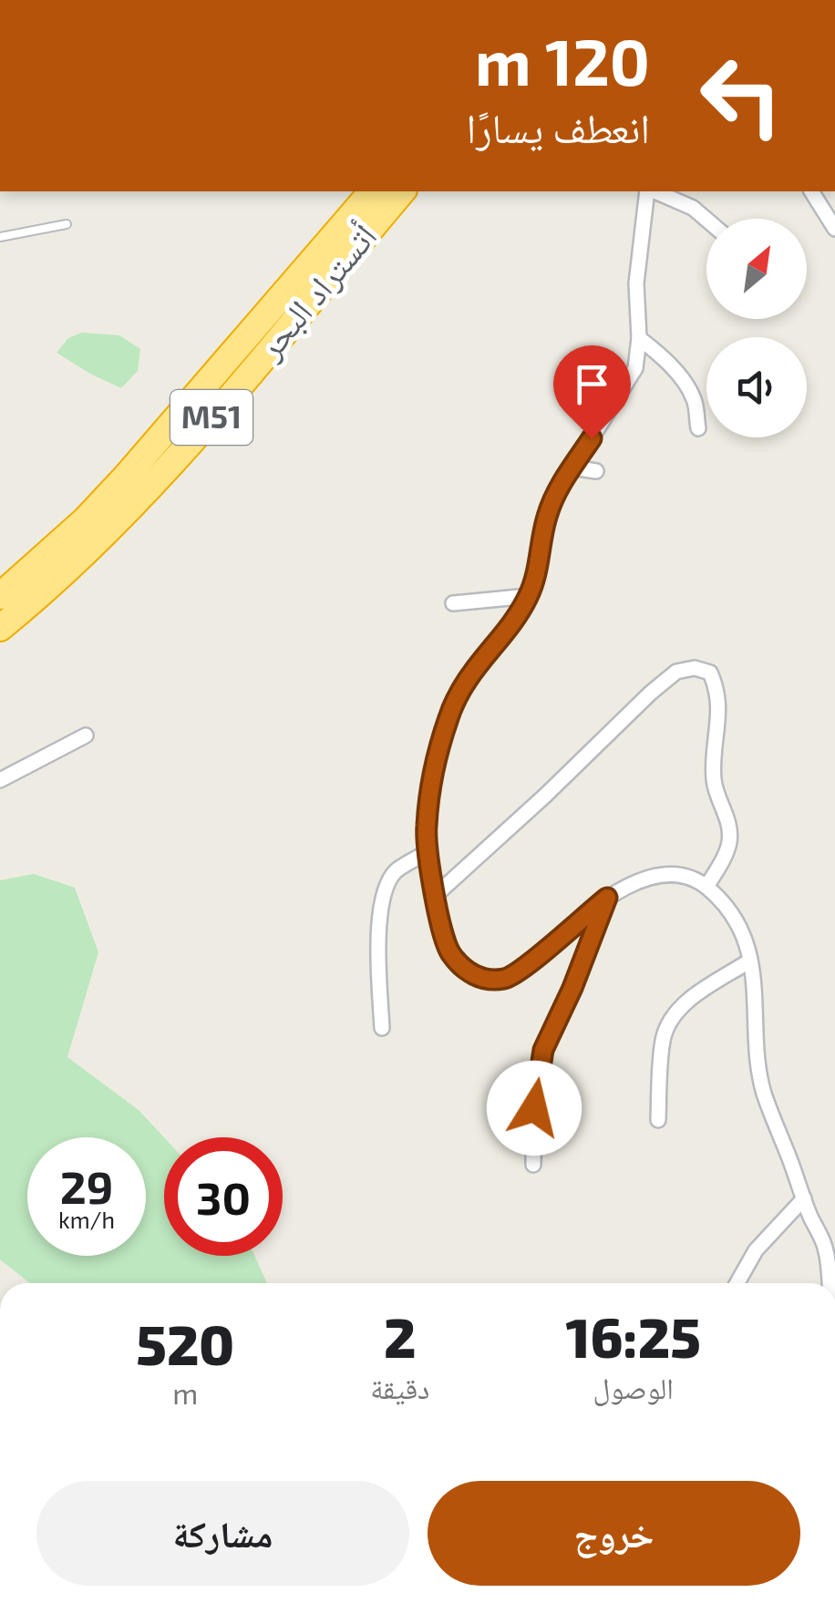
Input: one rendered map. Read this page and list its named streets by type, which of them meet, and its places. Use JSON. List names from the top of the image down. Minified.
{"streets":{"highway":["أتستراد البحر","M51"]},"north":"top right","page":{"turn":["120 m","انعطف يسارًا"],"speed":"29 km/h","limit":"30","eta":["16:25","الوصول","2","دقيقة","520","m"],"buttons":["خروج","مشاركة"]}}
